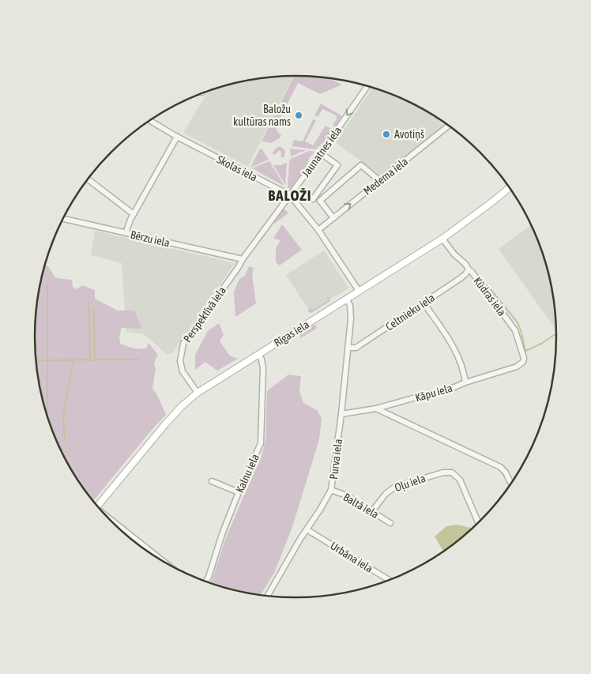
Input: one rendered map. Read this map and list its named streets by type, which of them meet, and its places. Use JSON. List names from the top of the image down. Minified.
{"streets":{"main road":["Rīgas iela"],"street":["Jaunatnes iela","Skolas iela","Medema iela","Bērzu iela","Kūdras iela","Celtnieku iela","Perspektīvā iela","Kāpu iela","Purva iela","Kalnu iela","Oļu iela","Baltā iela","Urbāna iela"]},"crossings":[["Jaunatnes iela","Skolas iela"],["Jaunatnes iela","Bērzu iela"],["Jaunatnes iela","Perspektīvā iela"],["Skolas iela","Medema iela"],["Skolas iela","Rīgas iela"],["Bērzu iela","Perspektīvā iela"],["Kūdras iela","Celtnieku iela"],["Kūdras iela","Rīgas iela"],["Kūdras iela","Kāpu iela"],["Celtnieku iela","Purva iela"],["Perspektīvā iela","Rīgas iela"],["Rīgas iela","Purva iela"],["Rīgas iela","Kalnu iela"],["Kāpu iela","Purva iela"],["Purva iela","Baltā iela"],["Purva iela","Urbāna iela"],["Oļu iela","Baltā iela"]],"one_way":["Jaunatnes iela","Medema iela"],"districts":["BALOŽI"],"places":["Baložu kultūras nams","Avotiņš"]}
